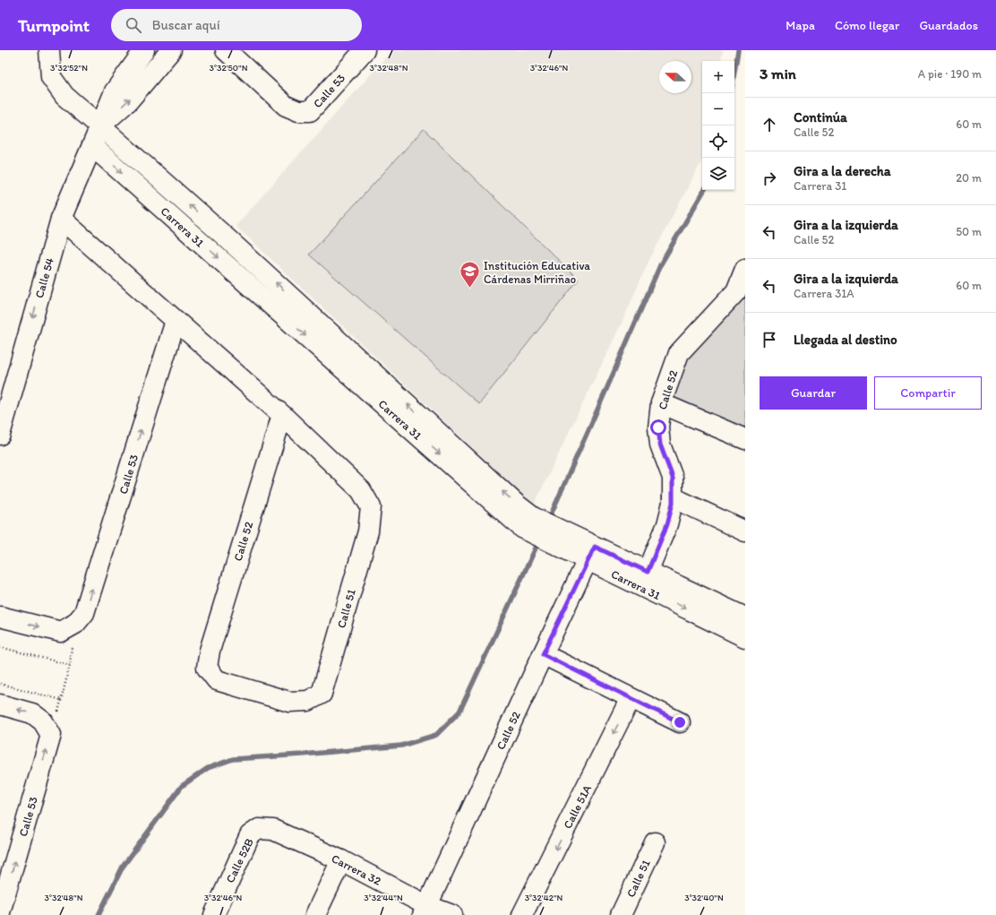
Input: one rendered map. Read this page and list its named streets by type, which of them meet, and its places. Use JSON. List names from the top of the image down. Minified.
{"streets":{"street":["Calle 53","Carrera 31","Calle 54","Calle 52","Calle 51","Calle 51A","Calle 52B","Carrera 32"]},"crossings":[["Carrera 31","Calle 54"],["Carrera 31","Calle 52"],["Calle 52","Calle 51"],["Calle 52","Carrera 32"],["Calle 52B","Carrera 32"]],"one_way":["Calle 53","Calle 51A"],"places":{"school or university":["Institución Educativa Cárdenas Mirriñao"]},"north":"left","page":{"header":"Turnpoint","search":"Buscar aquí","nav":["Mapa","Cómo llegar","Guardados"],"heading":["3 min","A pie · 190 m"],"map_buttons":["+","−"],"list":[["Continúa","Calle 52","60 m"],["Gira a la derecha","Carrera 31","20 m"],["Gira a la izquierda","Calle 52","50 m"],["Gira a la izquierda","Carrera 31A","60 m"],"Llegada al destino"],"buttons":["Guardar","Compartir"]},"coordinates":["3°32'52\"N","3°32'50\"N","3°32'48\"N","3°32'46\"N","3°32'44\"N","3°32'42\"N","3°32'40\"N"]}
